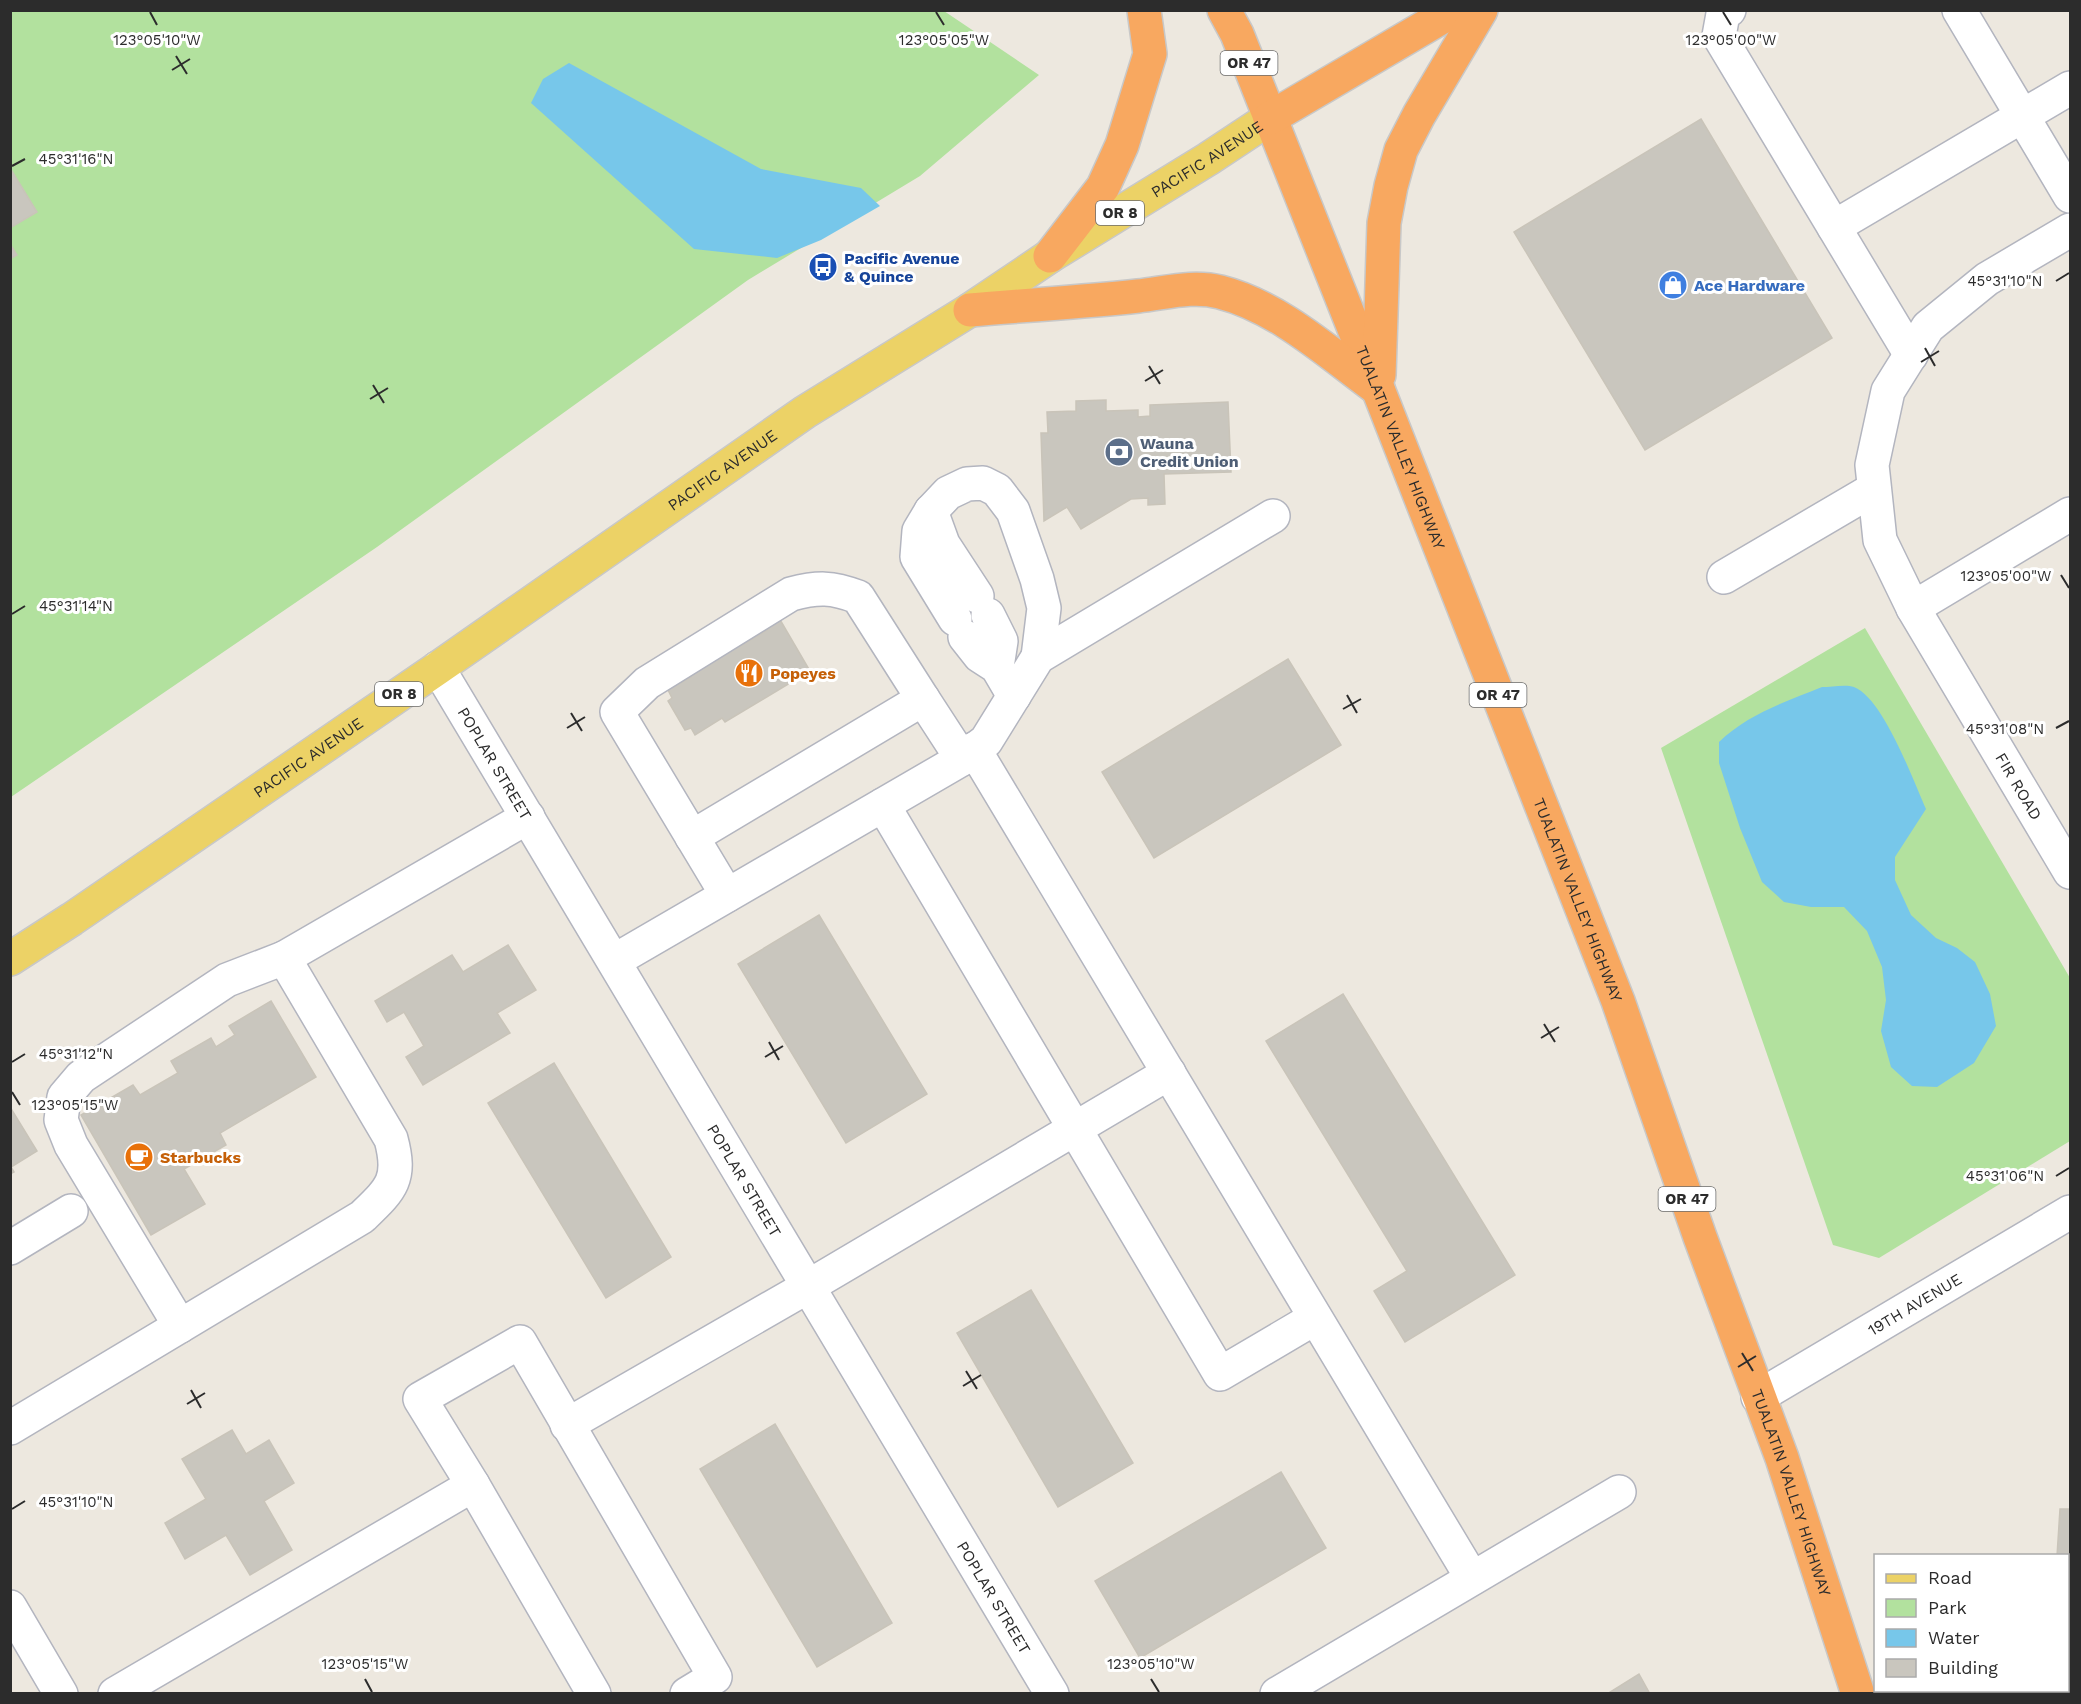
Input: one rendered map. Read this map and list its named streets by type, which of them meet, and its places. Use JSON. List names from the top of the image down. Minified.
{"streets":{"highway":["OR 47","PACIFIC AVENUE","OR 8","TUALATIN VALLEY HIGHWAY"],"street":["POPLAR STREET","FIR ROAD","19TH AVENUE"]},"crossings":[["OR 47","PACIFIC AVENUE"],["OR 47","TUALATIN VALLEY HIGHWAY"],["PACIFIC AVENUE","TUALATIN VALLEY HIGHWAY"],["PACIFIC AVENUE","POPLAR STREET"],["TUALATIN VALLEY HIGHWAY","19TH AVENUE"]],"places":{"bus stop":["Pacific Avenue & Quince"],"shop":["Ace Hardware"],"bank":["Wauna Credit Union"],"restaurant":["Popeyes"],"cafe":["Starbucks"]},"legend":["Road","Park","Water","Building"],"coordinates":["123°05'10\"W","123°05'05\"W","123°05'00\"W","45°31'16\"N","45°31'10\"N","45°31'14\"N","45°31'08\"N","45°31'12\"N","123°05'15\"W","45°31'06\"N"]}
